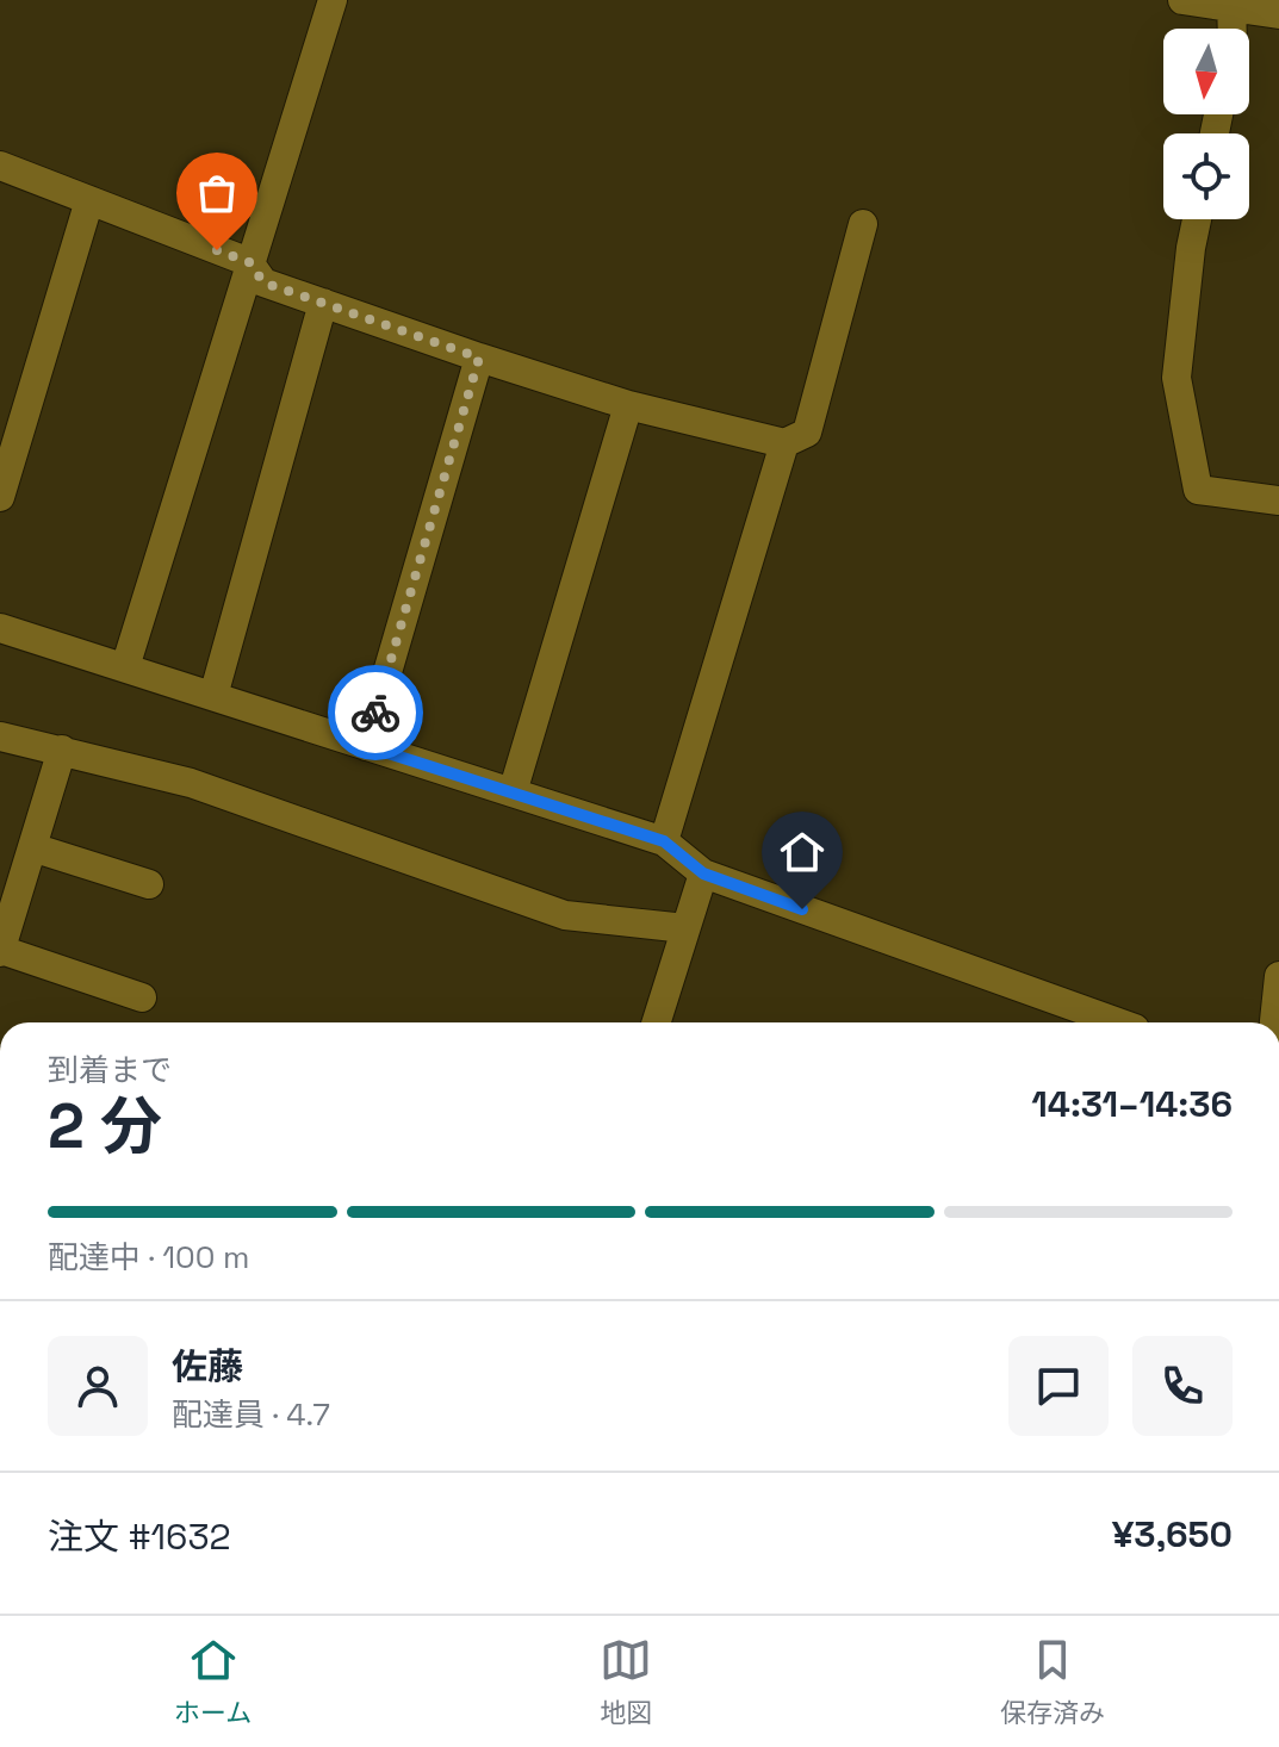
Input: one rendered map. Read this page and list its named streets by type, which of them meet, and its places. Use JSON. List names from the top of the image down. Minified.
{"north":"bottom","page":{"heading":["2 分","到着まで","14:31–14:36"],"panel":["佐藤","配達員 · 4.7","注文 #1632","¥3,650"],"bar":"配達中 · 100 m","tabs":["ホーム","地図","保存済み"]}}
